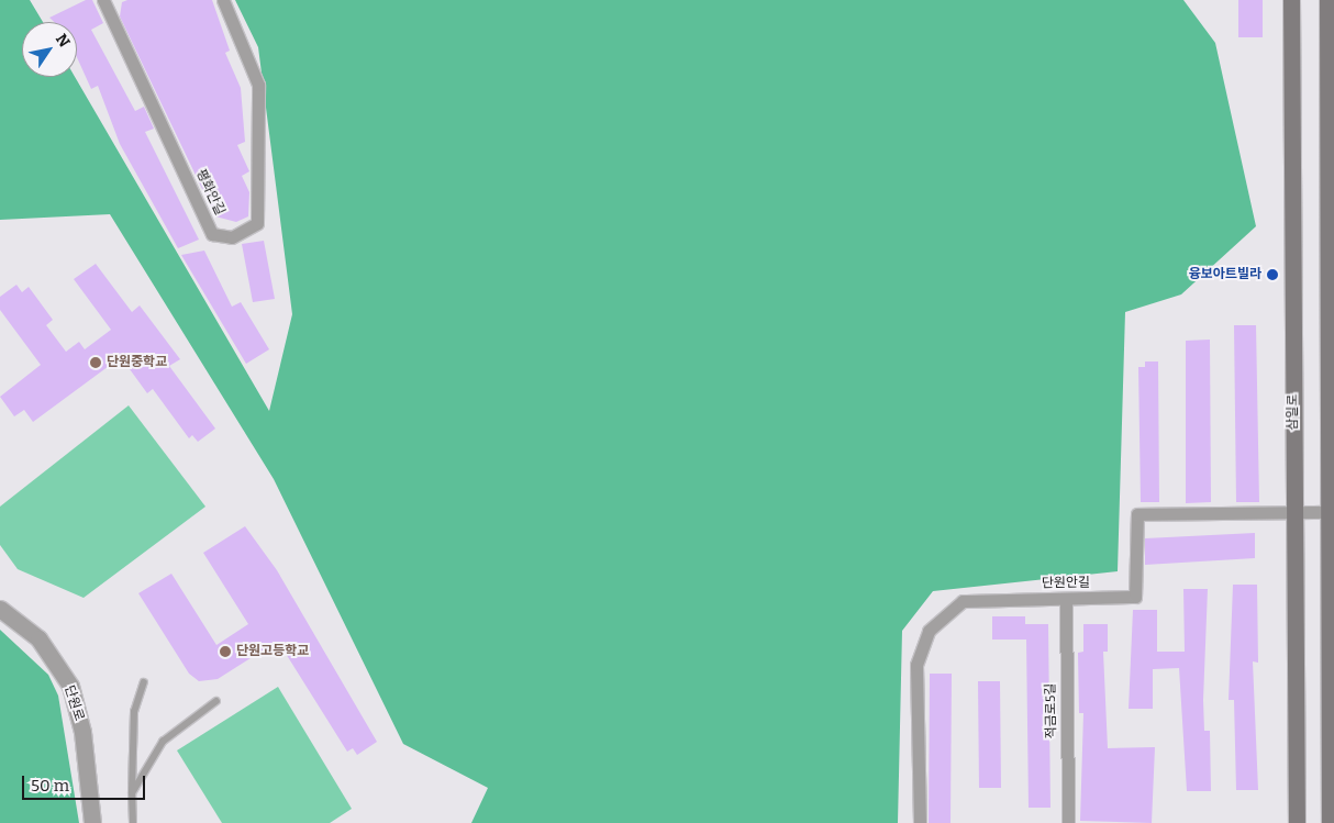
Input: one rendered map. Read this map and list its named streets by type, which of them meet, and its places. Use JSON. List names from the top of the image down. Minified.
{"streets":{"main road":["삼일로"],"street":["평화안길","단원안길","단원로","적금로5길"]},"crossings":[["삼일로","단원안길"],["단원안길","적금로5길"]],"places":["융보아트빌라","단원중학교","단원고등학교"],"scale_bar":"50 m","north":"top right"}
